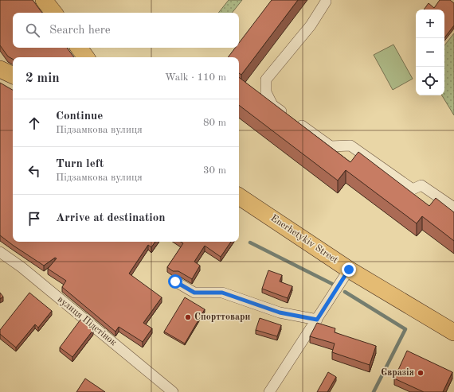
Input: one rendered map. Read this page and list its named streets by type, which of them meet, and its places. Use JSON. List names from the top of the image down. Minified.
{"streets":{"main road":["Enerhetykiv Street"],"street":["вулиця Підстінок"]},"places":["Спорттовари","Євразія"],"page":{"map_buttons":["+","−"],"search":"Search here","heading":["2 min","Walk · 110 m"],"list":[["Continue","Підзамкова вулиця","80 m"],["Turn left","Підзамкова вулиця","30 m"],"Arrive at destination"]}}
